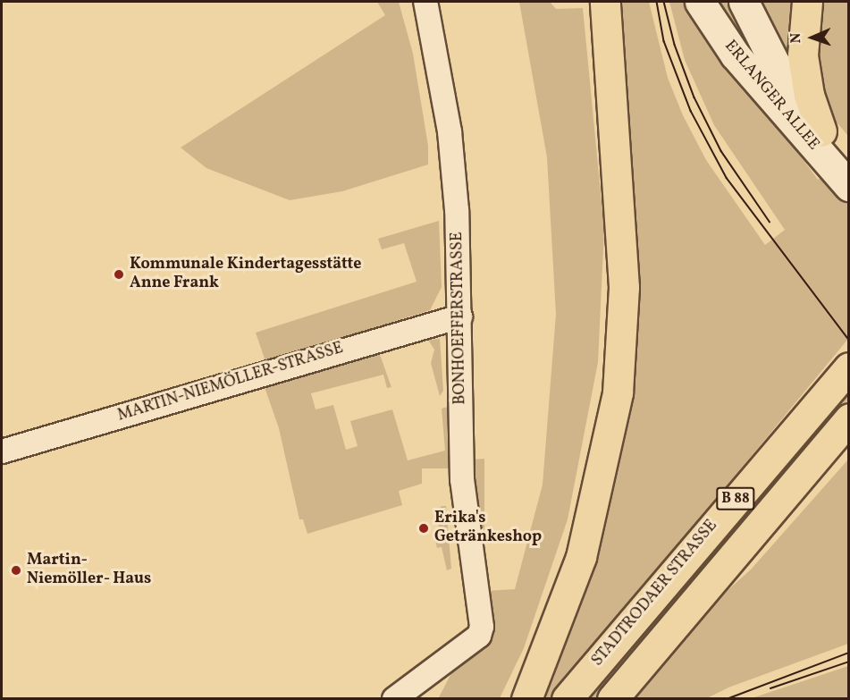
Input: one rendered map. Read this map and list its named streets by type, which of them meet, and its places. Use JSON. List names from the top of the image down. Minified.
{"streets":{"main road":["ERLANGER ALLEE","B 88","STADTRODAER STRASSE"],"street":["BONHOEFFERSTRASSE","MARTIN-NIEMÖLLER-STRASSE"]},"crossings":[["BONHOEFFERSTRASSE","MARTIN-NIEMÖLLER-STRASSE"]],"places":["Kommunale Kindertagesstätte Anne Frank","Erika's Getränkeshop","Martin- Niemöller- Haus"],"north":"left"}
